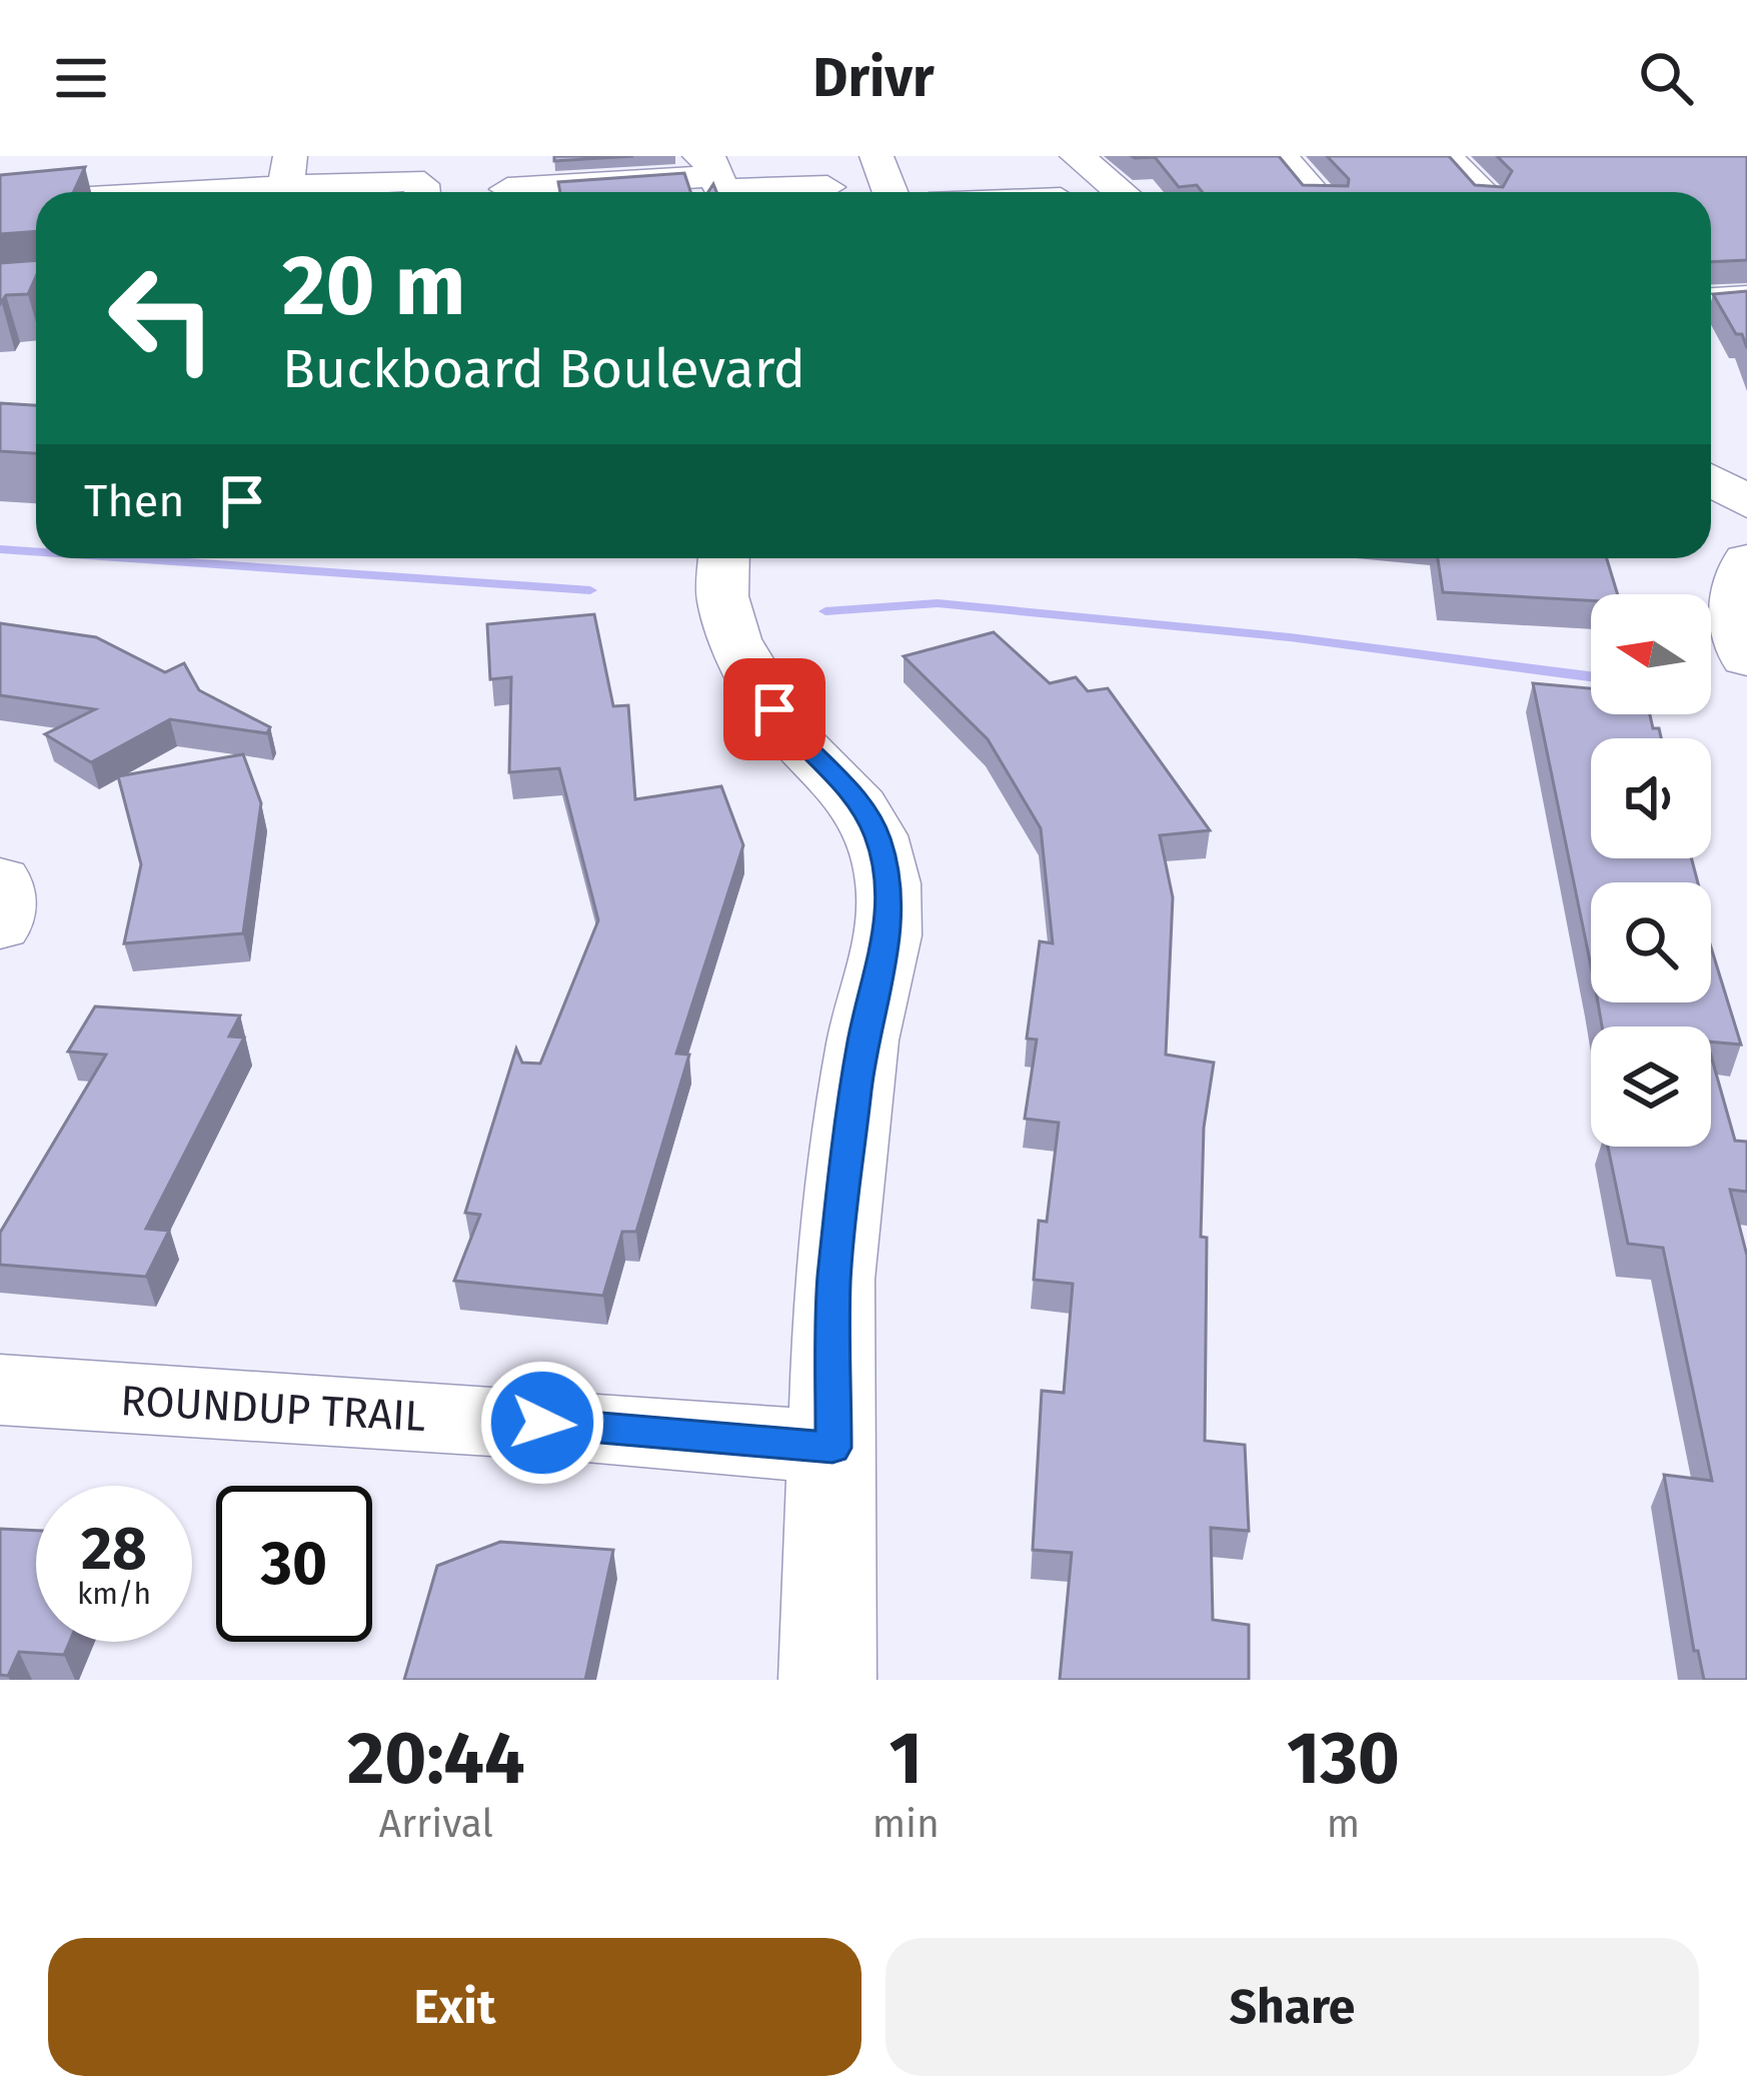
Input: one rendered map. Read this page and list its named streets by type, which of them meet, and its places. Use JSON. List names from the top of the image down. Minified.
{"streets":{"street":["ROUNDUP TRAIL"]},"north":"left","page":{"header":"Drivr","turn":["20 m","Buckboard Boulevard"],"then":"Then","speed":"28 km/h","limit":"30","eta":["20:44","Arrival","1","min","130","m"],"buttons":["Exit","Share"]}}
